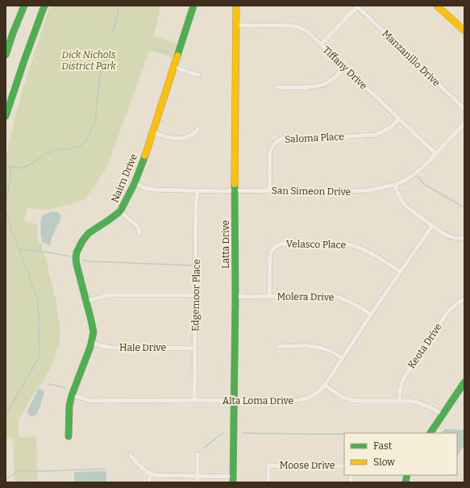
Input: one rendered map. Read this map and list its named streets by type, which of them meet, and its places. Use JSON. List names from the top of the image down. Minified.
{"streets":{"main road":["Nairn Drive","Latta Drive"],"street":["Manzanillo Drive","Tiffany Drive","Saloma Place","San Simeon Drive","Velasco Place","Edgemoor Place","Molera Drive","Keota Drive","Hale Drive","Alta Loma Drive","Moose Drive"]},"crossings":[["Tiffany Drive","Saloma Place"],["Tiffany Drive","San Simeon Drive"],["Tiffany Drive","Latta Drive"],["Saloma Place","San Simeon Drive"],["Nairn Drive","San Simeon Drive"],["Nairn Drive","Hale Drive"],["Nairn Drive","Alta Loma Drive"],["San Simeon Drive","Latta Drive"],["San Simeon Drive","Edgemoor Place"],["Latta Drive","Molera Drive"],["Latta Drive","Alta Loma Drive"],["Velasco Place","Molera Drive"],["Velasco Place","Alta Loma Drive"],["Edgemoor Place","Hale Drive"],["Edgemoor Place","Alta Loma Drive"],["Molera Drive","Alta Loma Drive"]],"parks":["Dick Nichols District Park"],"legend":["Fast","Slow"]}
